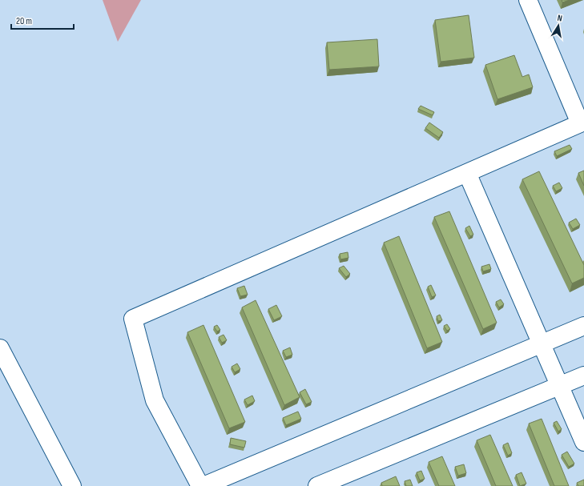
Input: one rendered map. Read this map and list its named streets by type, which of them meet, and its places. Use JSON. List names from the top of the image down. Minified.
{"scale_bar":"20 m","north":"top"}
